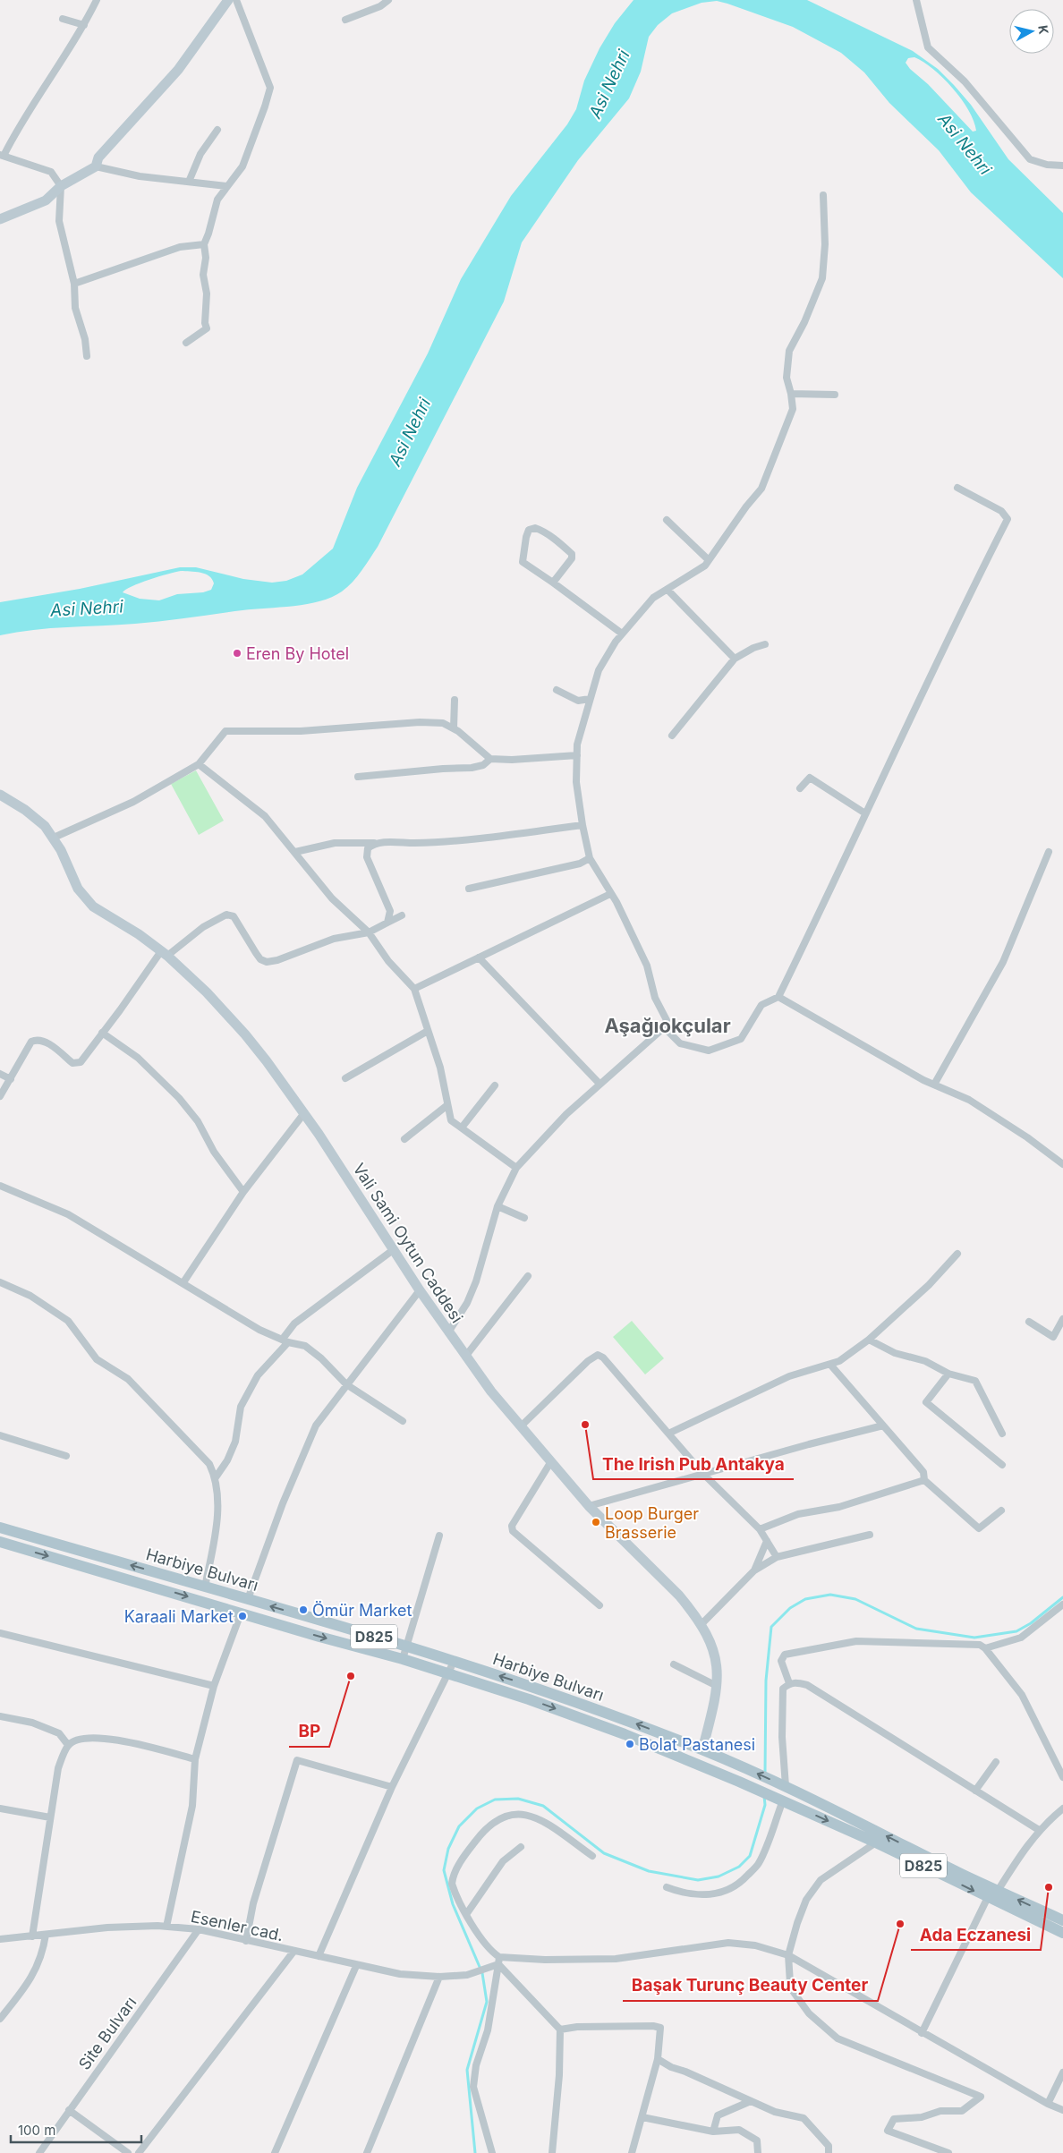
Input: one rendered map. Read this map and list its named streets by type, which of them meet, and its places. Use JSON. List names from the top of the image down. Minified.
{"streets":{"main road":["Harbiye Bulvarı","D825"],"street":["Vali Sami Oytun Caddesi","Esenler cad.","Site Bulvarı"]},"crossings":[["Vali Sami Oytun Caddesi","Harbiye Bulvarı"],["Esenler cad.","Site Bulvarı"]],"districts":["Aşağıokçular"],"water":["Asi Nehri"],"places":["Eren By Hotel","The Irish Pub Antakya","Loop Burger Brasserie","Ömür Market","Karaali Market","BP","Bolat Pastanesi","Ada Eczanesi","Başak Turunç Beauty Center"],"scale_bar":"100 m","north":"right"}
